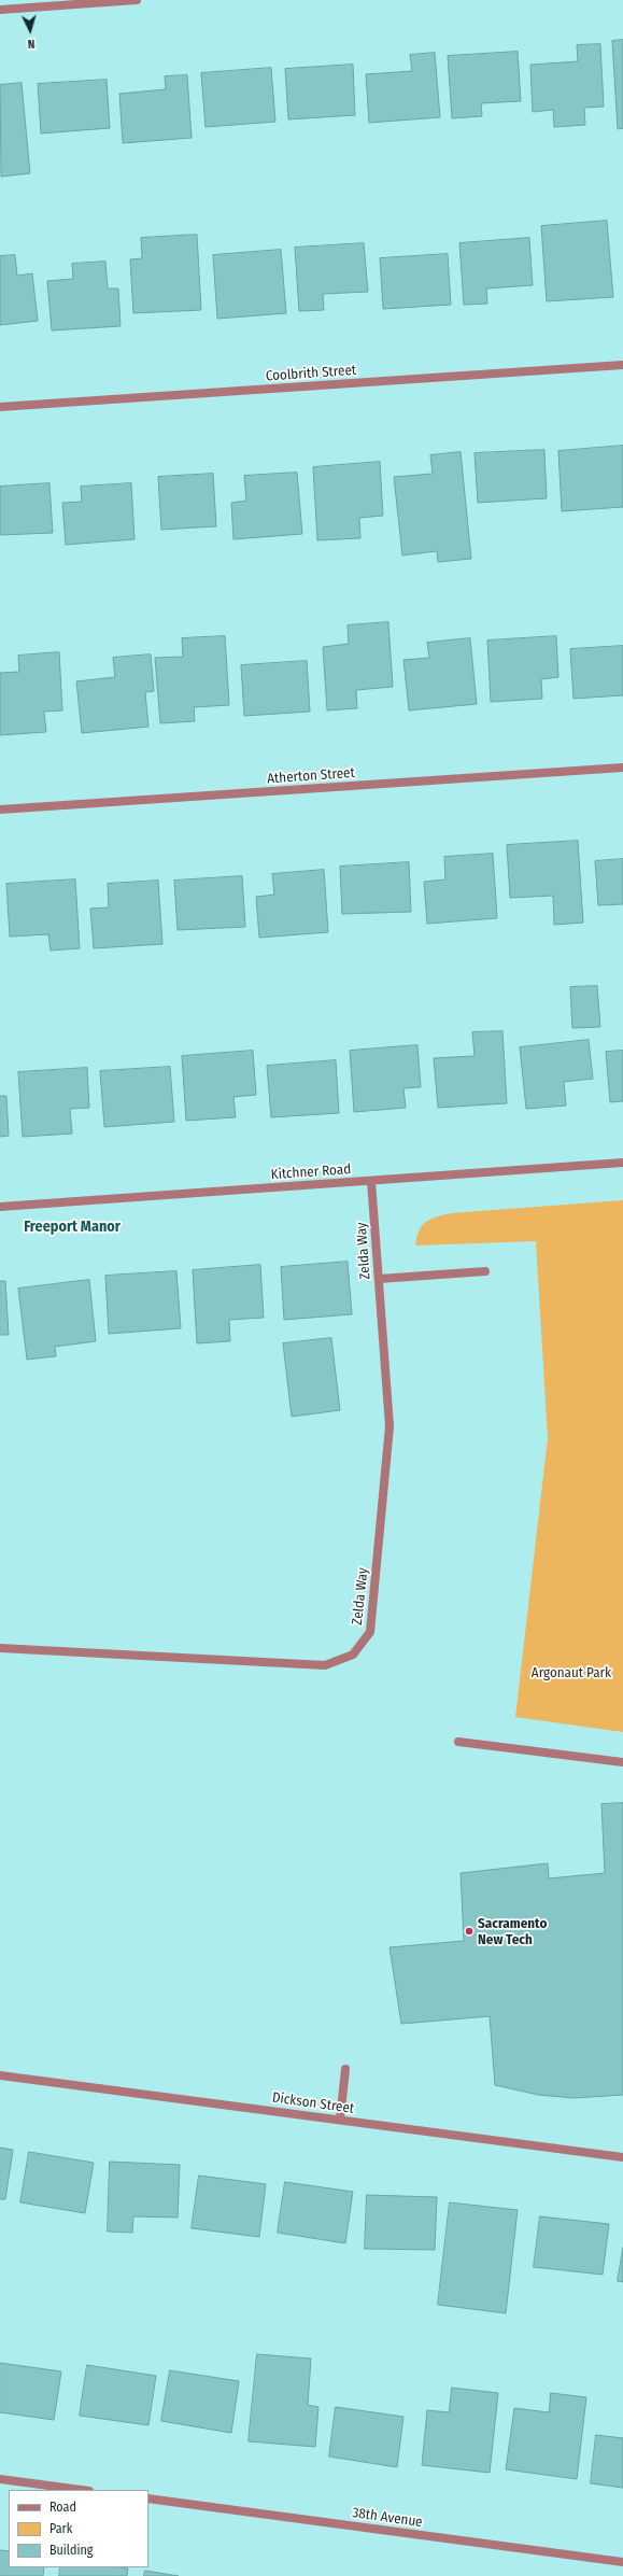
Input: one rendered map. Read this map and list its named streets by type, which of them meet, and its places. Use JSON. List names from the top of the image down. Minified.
{"streets":{"street":["Coolbrith Street","Atherton Street","Kitchner Road","Zelda Way","Dickson Street","38th Avenue"]},"crossings":[["Kitchner Road","Zelda Way"]],"districts":["Freeport Manor"],"parks":["Argonaut Park"],"places":["Sacramento New Tech"],"legend":["Road","Park","Building"],"north":"bottom"}
